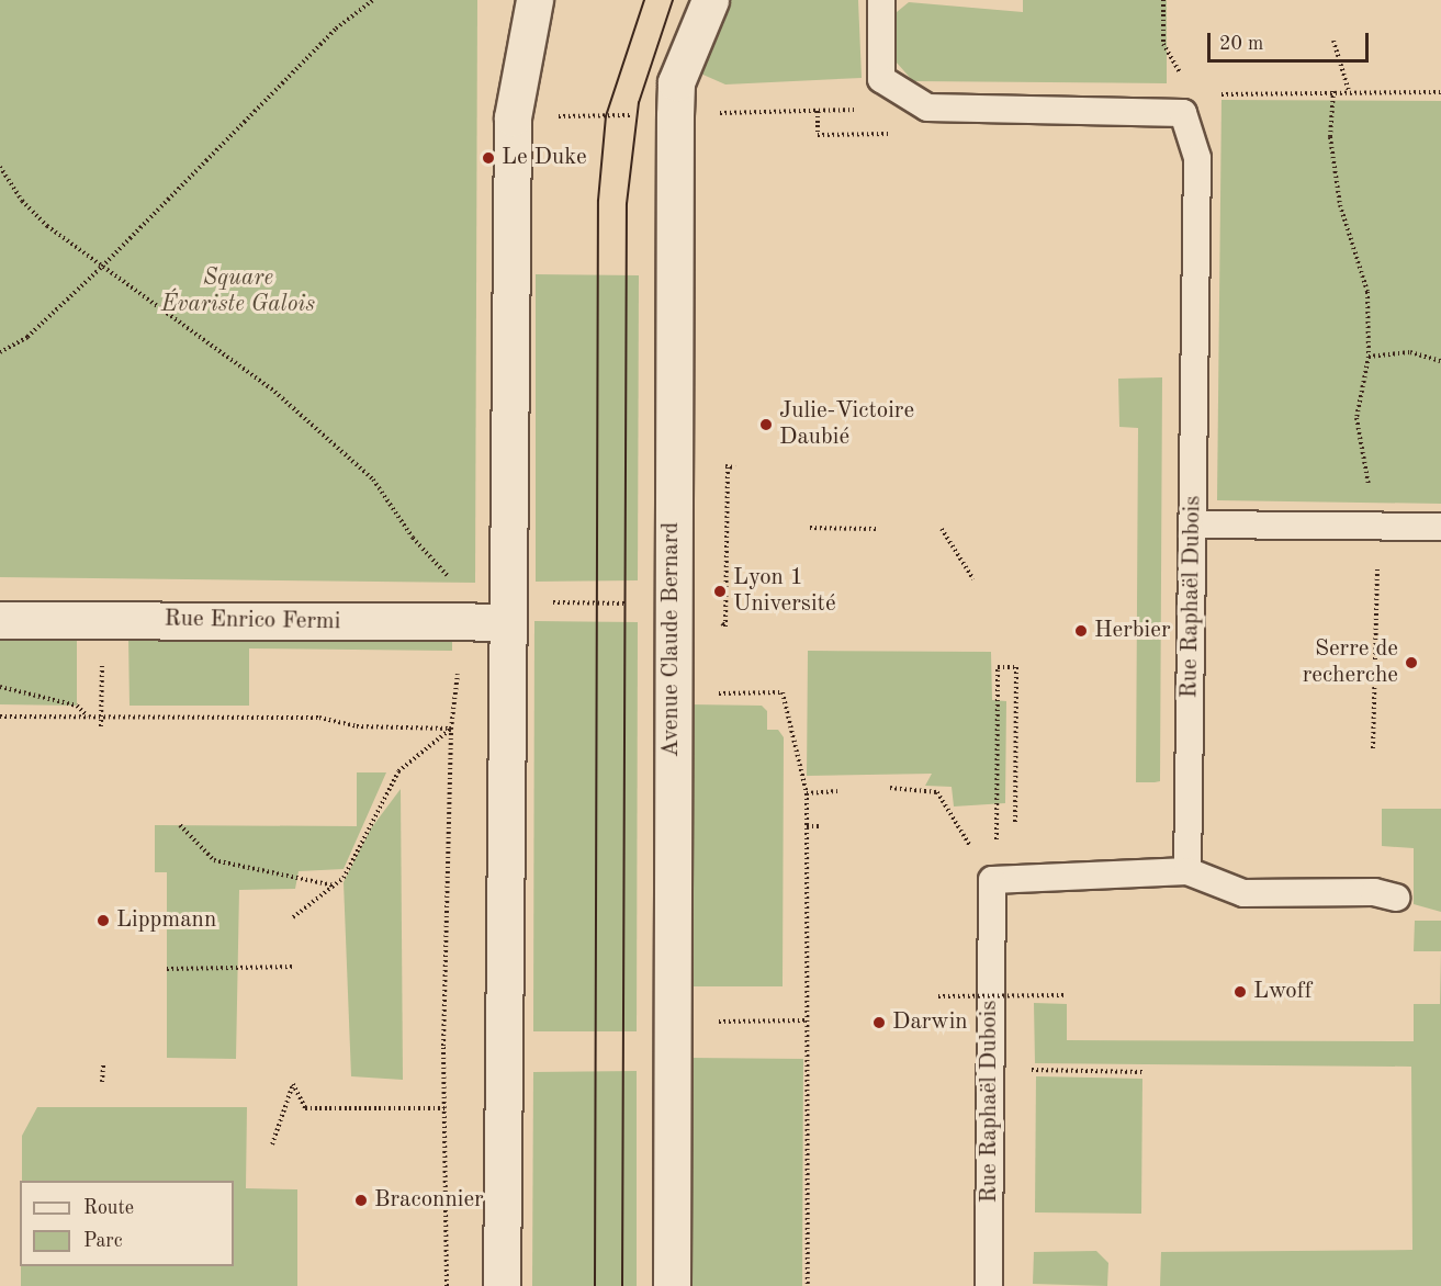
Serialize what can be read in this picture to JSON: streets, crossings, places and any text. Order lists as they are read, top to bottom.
{
  "streets": {
    "street": ["Rue Enrico Fermi", "Avenue Claude Bernard"],
    "lane": ["Rue Raphaël Dubois"]
  },
  "parks": ["Square Évariste Galois"],
  "places": [
    "Le Duke",
    "Julie-Victoire Daubié",
    "Lyon 1 Université",
    "Herbier",
    "Serre de recherche",
    "Lippmann",
    "Lwoff",
    "Darwin",
    "Braconnier"
  ],
  "legend": ["Route", "Parc"],
  "scale_bar": "20 m"
}
